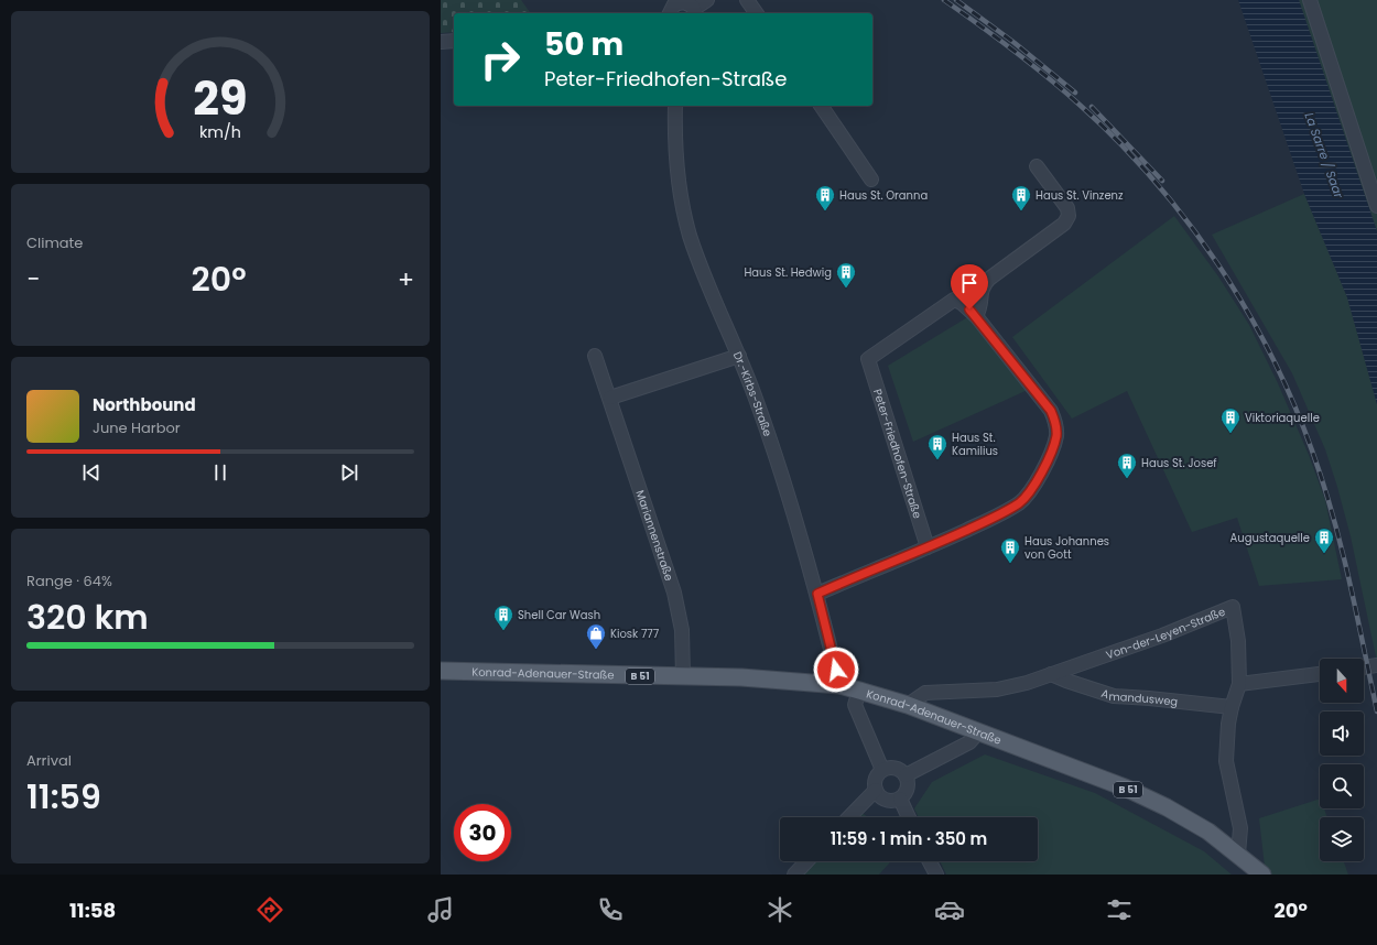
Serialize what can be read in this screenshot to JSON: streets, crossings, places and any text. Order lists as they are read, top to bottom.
{
  "streets": {
    "main road": ["Konrad-Adenauer-Straße", "B 51"],
    "street": [
      "Dr.-Kirbs-Straße",
      "Peter-Friedhofen-Straße",
      "Mariannenstraße",
      "Von-der-Leyen-Straße",
      "Amandusweg"
    ]
  },
  "crossings": [
    ["Dr.-Kirbs-Straße", "Konrad-Adenauer-Straße"],
    ["Mariannenstraße", "Konrad-Adenauer-Straße"],
    ["Von-der-Leyen-Straße", "Konrad-Adenauer-Straße"],
    ["Von-der-Leyen-Straße", "Amandusweg"]
  ],
  "water": ["La Sarre / Saar"],
  "places": {
    "building": [
      "Haus St. Oranna",
      "Haus St. Vinzenz",
      "Haus St. Hedwig",
      "Viktoriaquelle",
      "Haus St. Kamilius",
      "Haus St. Josef",
      "Augustaquelle",
      "Haus Johannes von Gott",
      "Shell Car Wash"
    ],
    "shop": ["Kiosk 777"]
  },
  "north": "bottom",
  "page": {
    "turn": ["50 m", "Peter-Friedhofen-Straße"],
    "tile": [
      "Climate",
      ["Range · 64%", "320 km"],
      ["Arrival", "11:59"]
    ],
    "heat": ["−", "20°", "+"],
    "song": ["Northbound", "June Harbor"],
    "limit": "30",
    "trip": "11:59 · 1 min · 350 m",
    "tabs": ["11:58", "20°"],
    "gauge": ["29", "km/h"]
  }
}
